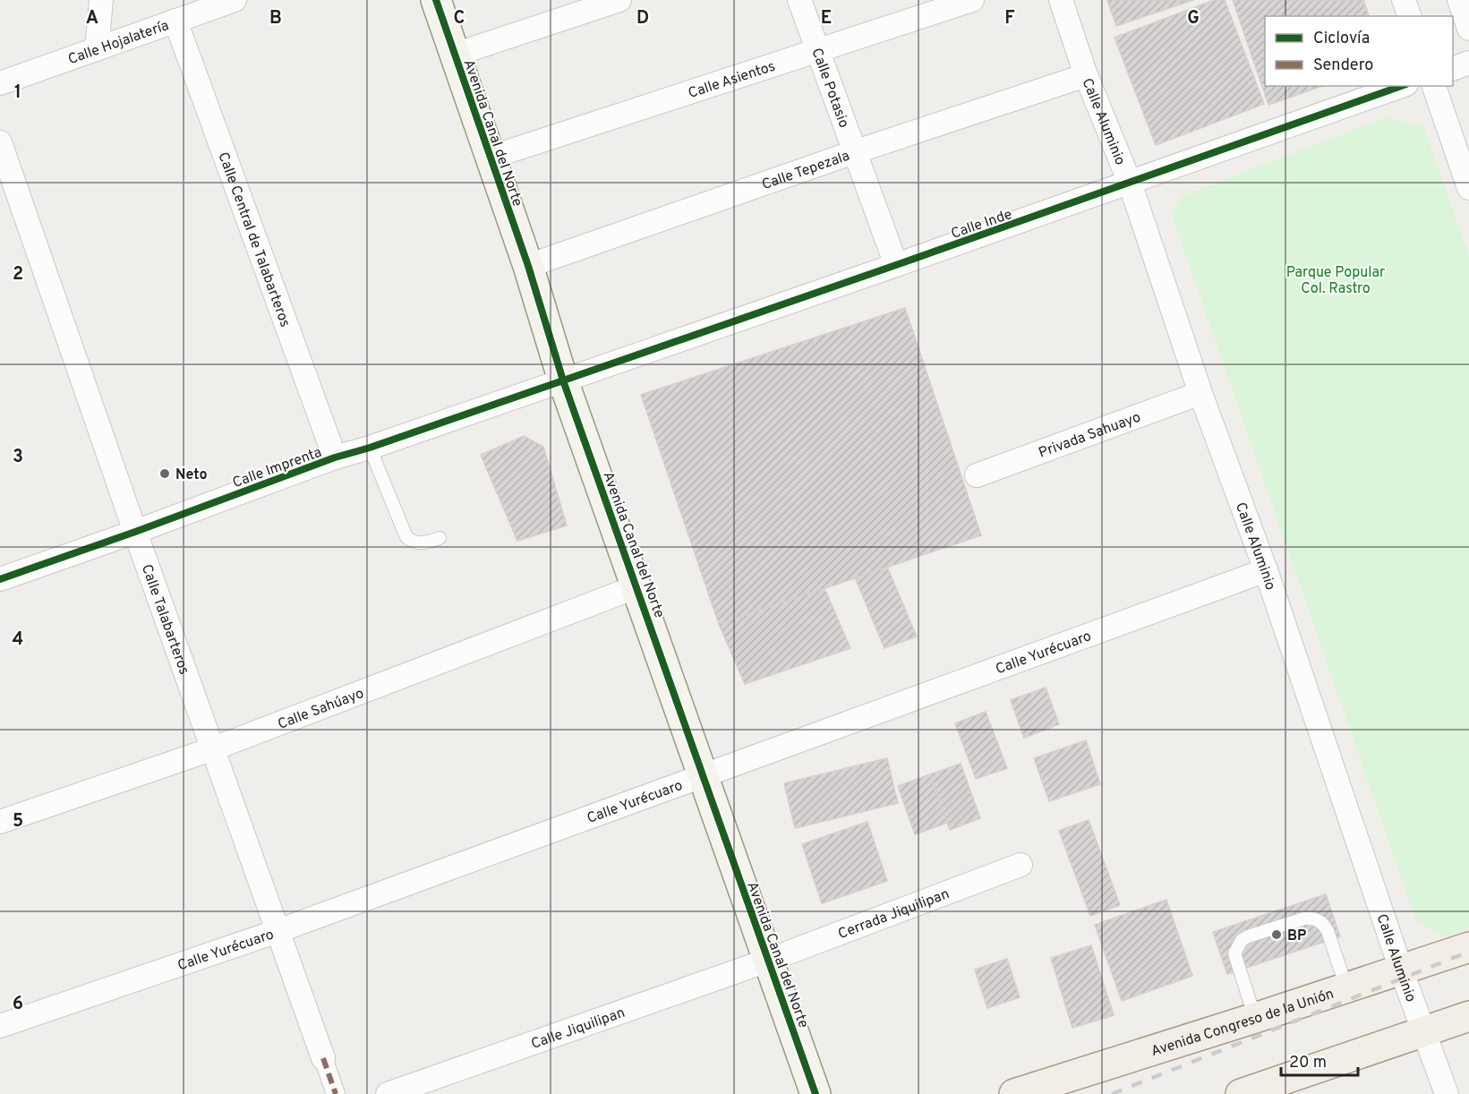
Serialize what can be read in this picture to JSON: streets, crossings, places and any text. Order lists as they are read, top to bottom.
{
  "streets": {
    "main road": ["Avenida Canal del Norte", "Avenida Congreso de la Unión"],
    "street": [
      "Calle Hojalatería",
      "Calle Asientos",
      "Calle Potasio",
      "Calle Aluminio",
      "Calle Tepezala",
      "Calle Inde",
      "Calle Central de Talabarteros",
      "Privada Sahuayo",
      "Calle Imprenta",
      "Calle Talabarteros",
      "Calle Yurécuaro",
      "Calle Sahúayo",
      "Cerrada Jiquilipan",
      "Calle Jiquilipan"
    ]
  },
  "crossings": [
    ["Calle Hojalatería", "Calle Central de Talabarteros"],
    ["Calle Asientos", "Calle Potasio"],
    ["Calle Asientos", "Avenida Canal del Norte"],
    ["Calle Potasio", "Calle Tepezala"],
    ["Calle Potasio", "Calle Inde"],
    ["Calle Aluminio", "Calle Tepezala"],
    ["Calle Aluminio", "Calle Inde"],
    ["Calle Aluminio", "Privada Sahuayo"],
    ["Calle Aluminio", "Calle Yurécuaro"],
    ["Calle Aluminio", "Avenida Congreso de la Unión"],
    ["Avenida Canal del Norte", "Calle Tepezala"],
    ["Avenida Canal del Norte", "Calle Inde"],
    ["Avenida Canal del Norte", "Calle Imprenta"],
    ["Avenida Canal del Norte", "Calle Yurécuaro"],
    ["Avenida Canal del Norte", "Calle Sahúayo"],
    ["Avenida Canal del Norte", "Cerrada Jiquilipan"],
    ["Avenida Canal del Norte", "Calle Jiquilipan"],
    ["Calle Inde", "Calle Imprenta"],
    ["Calle Central de Talabarteros", "Calle Imprenta"],
    ["Calle Imprenta", "Calle Talabarteros"],
    ["Calle Talabarteros", "Calle Yurécuaro"],
    ["Calle Talabarteros", "Calle Sahúayo"],
    ["Cerrada Jiquilipan", "Calle Jiquilipan"]
  ],
  "parks": ["Parque Popular Col. Rastro"],
  "places": ["Neto", "BP"],
  "legend": ["Ciclovía", "Sendero"],
  "scale_bar": "20 m",
  "grid": {
    "columns": [
      "A",
      "B",
      "C",
      "D",
      "E",
      "F",
      "G"
    ],
    "rows": [
      "1",
      "2",
      "3",
      "4",
      "5",
      "6"
    ]
  }
}
